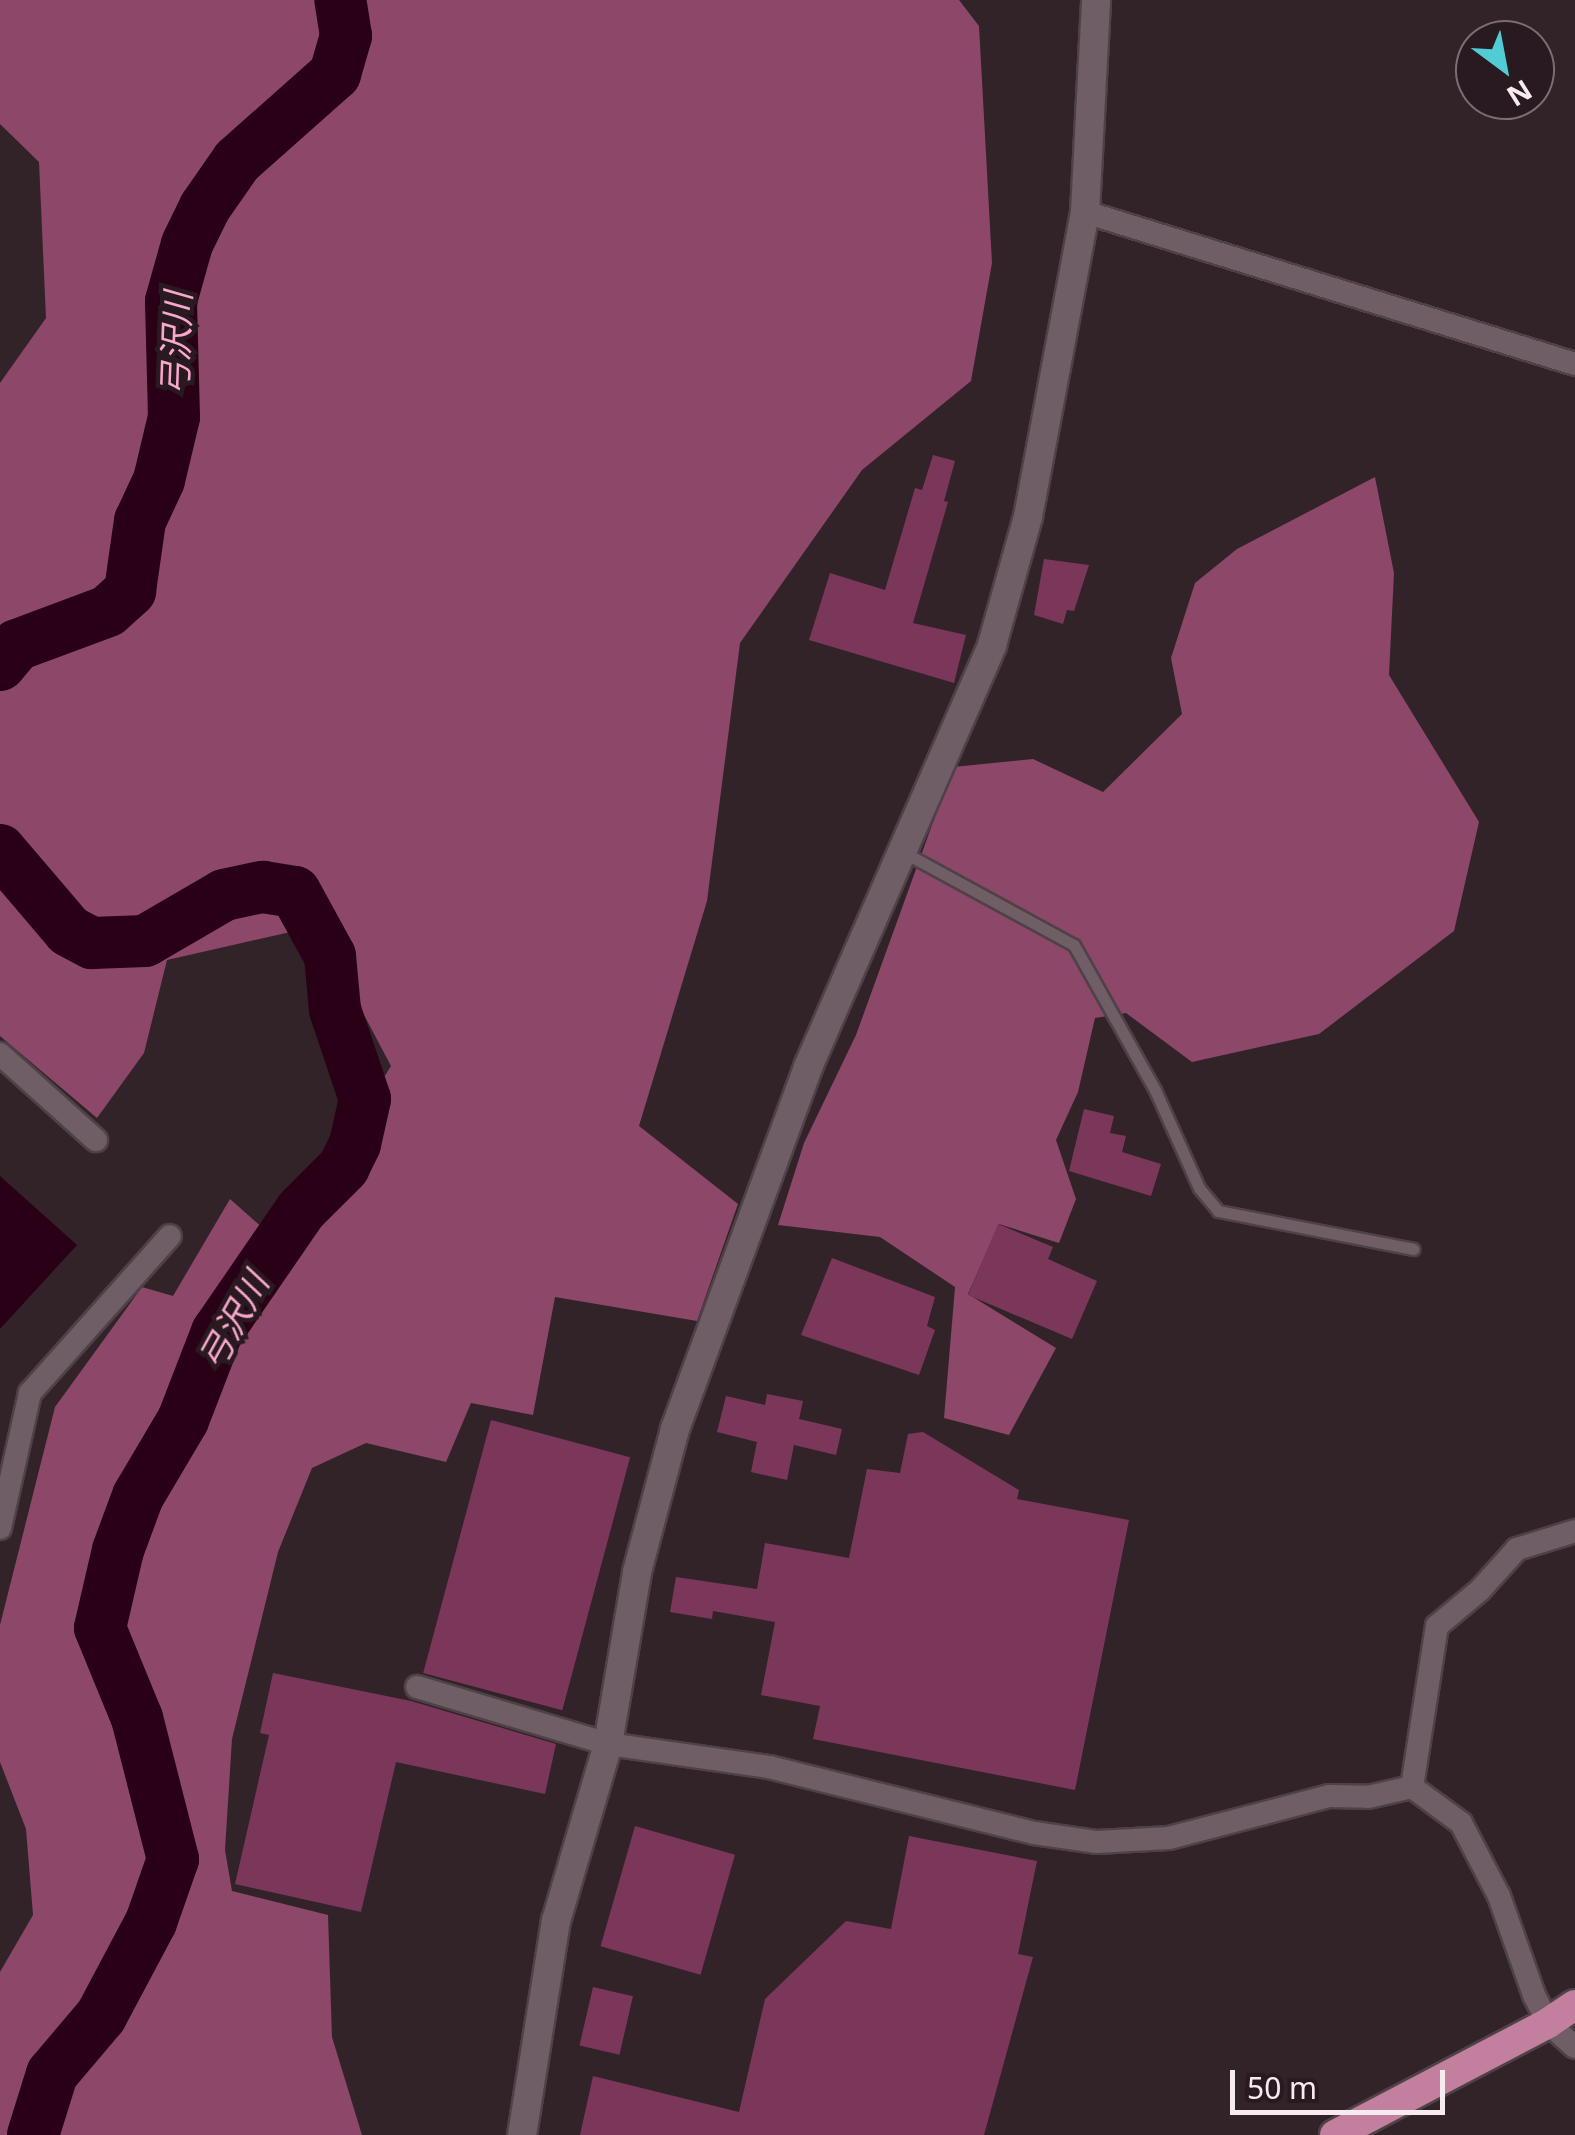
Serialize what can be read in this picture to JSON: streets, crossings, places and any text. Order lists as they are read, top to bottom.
{
  "water": ["弓沢川"],
  "scale_bar": "50 m",
  "north": "bottom right"
}
